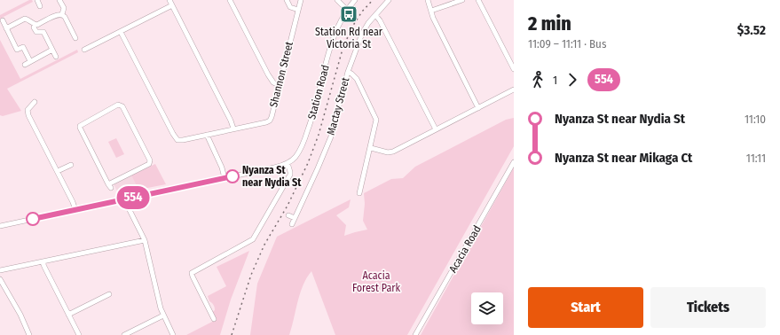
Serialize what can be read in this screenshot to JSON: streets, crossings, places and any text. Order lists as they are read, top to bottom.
{
  "streets": {
    "street": [
      "Shannon Street",
      "Station Road",
      "Mactay Street",
      "Acacia Road"
    ]
  },
  "parks": ["Acacia Forest Park"],
  "places": {
    "bus stop": ["Station Rd near Victoria St"],
    "other": ["Nyanza St near Nydia St"]
  },
  "lines": ["bus line 554"],
  "page": {
    "on_map": "554",
    "heading": ["2 min", "11:09 – 11:11 · Bus", "$3.52"],
    "legs": ["1", "554"],
    "list": [
      {
        "name": "Nyanza St near Nydia St",
        "value": "11:10"
      },
      {
        "name": "Nyanza St near Mikaga Ct",
        "value": "11:11"
      }
    ],
    "buttons": ["Start", "Tickets"]
  }
}
